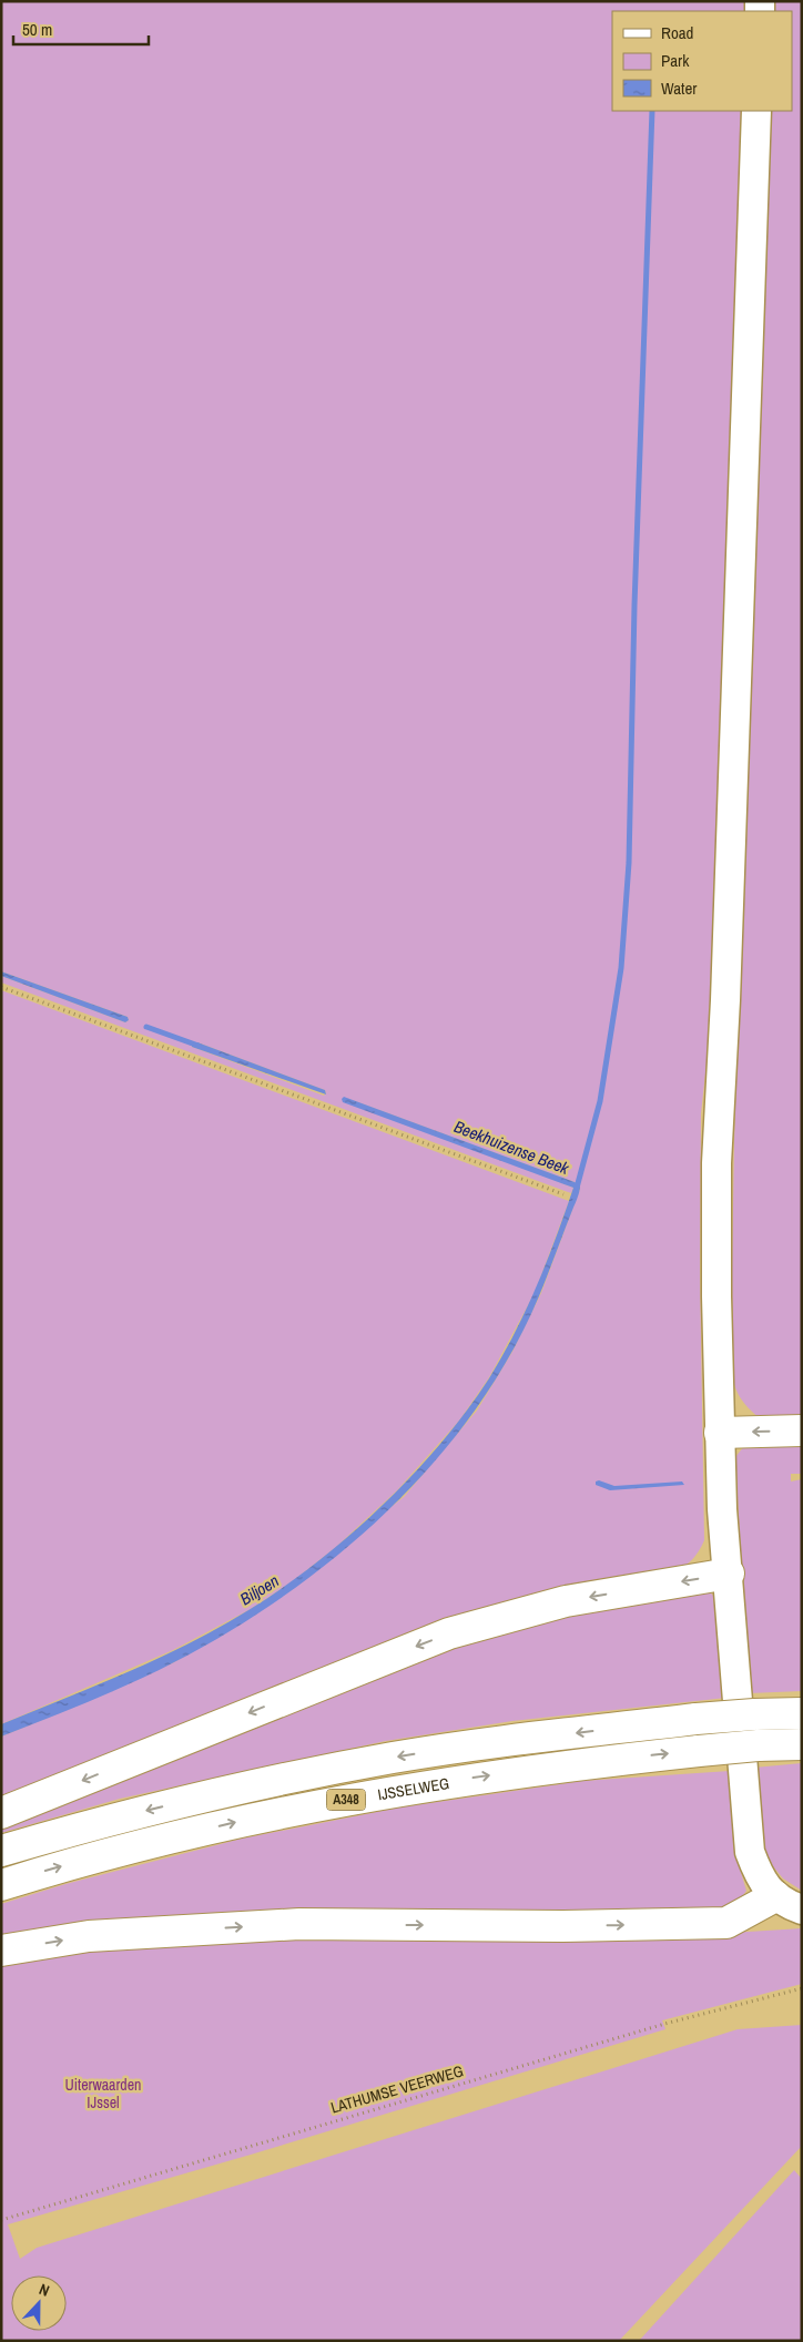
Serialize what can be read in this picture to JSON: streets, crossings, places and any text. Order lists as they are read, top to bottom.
{
  "streets": {
    "highway": ["IJSSELWEG", "A348"],
    "path": ["LATHUMSE VEERWEG"]
  },
  "water": ["Beekhuizense Beek", "Biljoen"],
  "parks": ["Uiterwaarden IJssel"],
  "legend": ["Road", "Park", "Water"],
  "scale_bar": "50 m",
  "north": "top"
}
